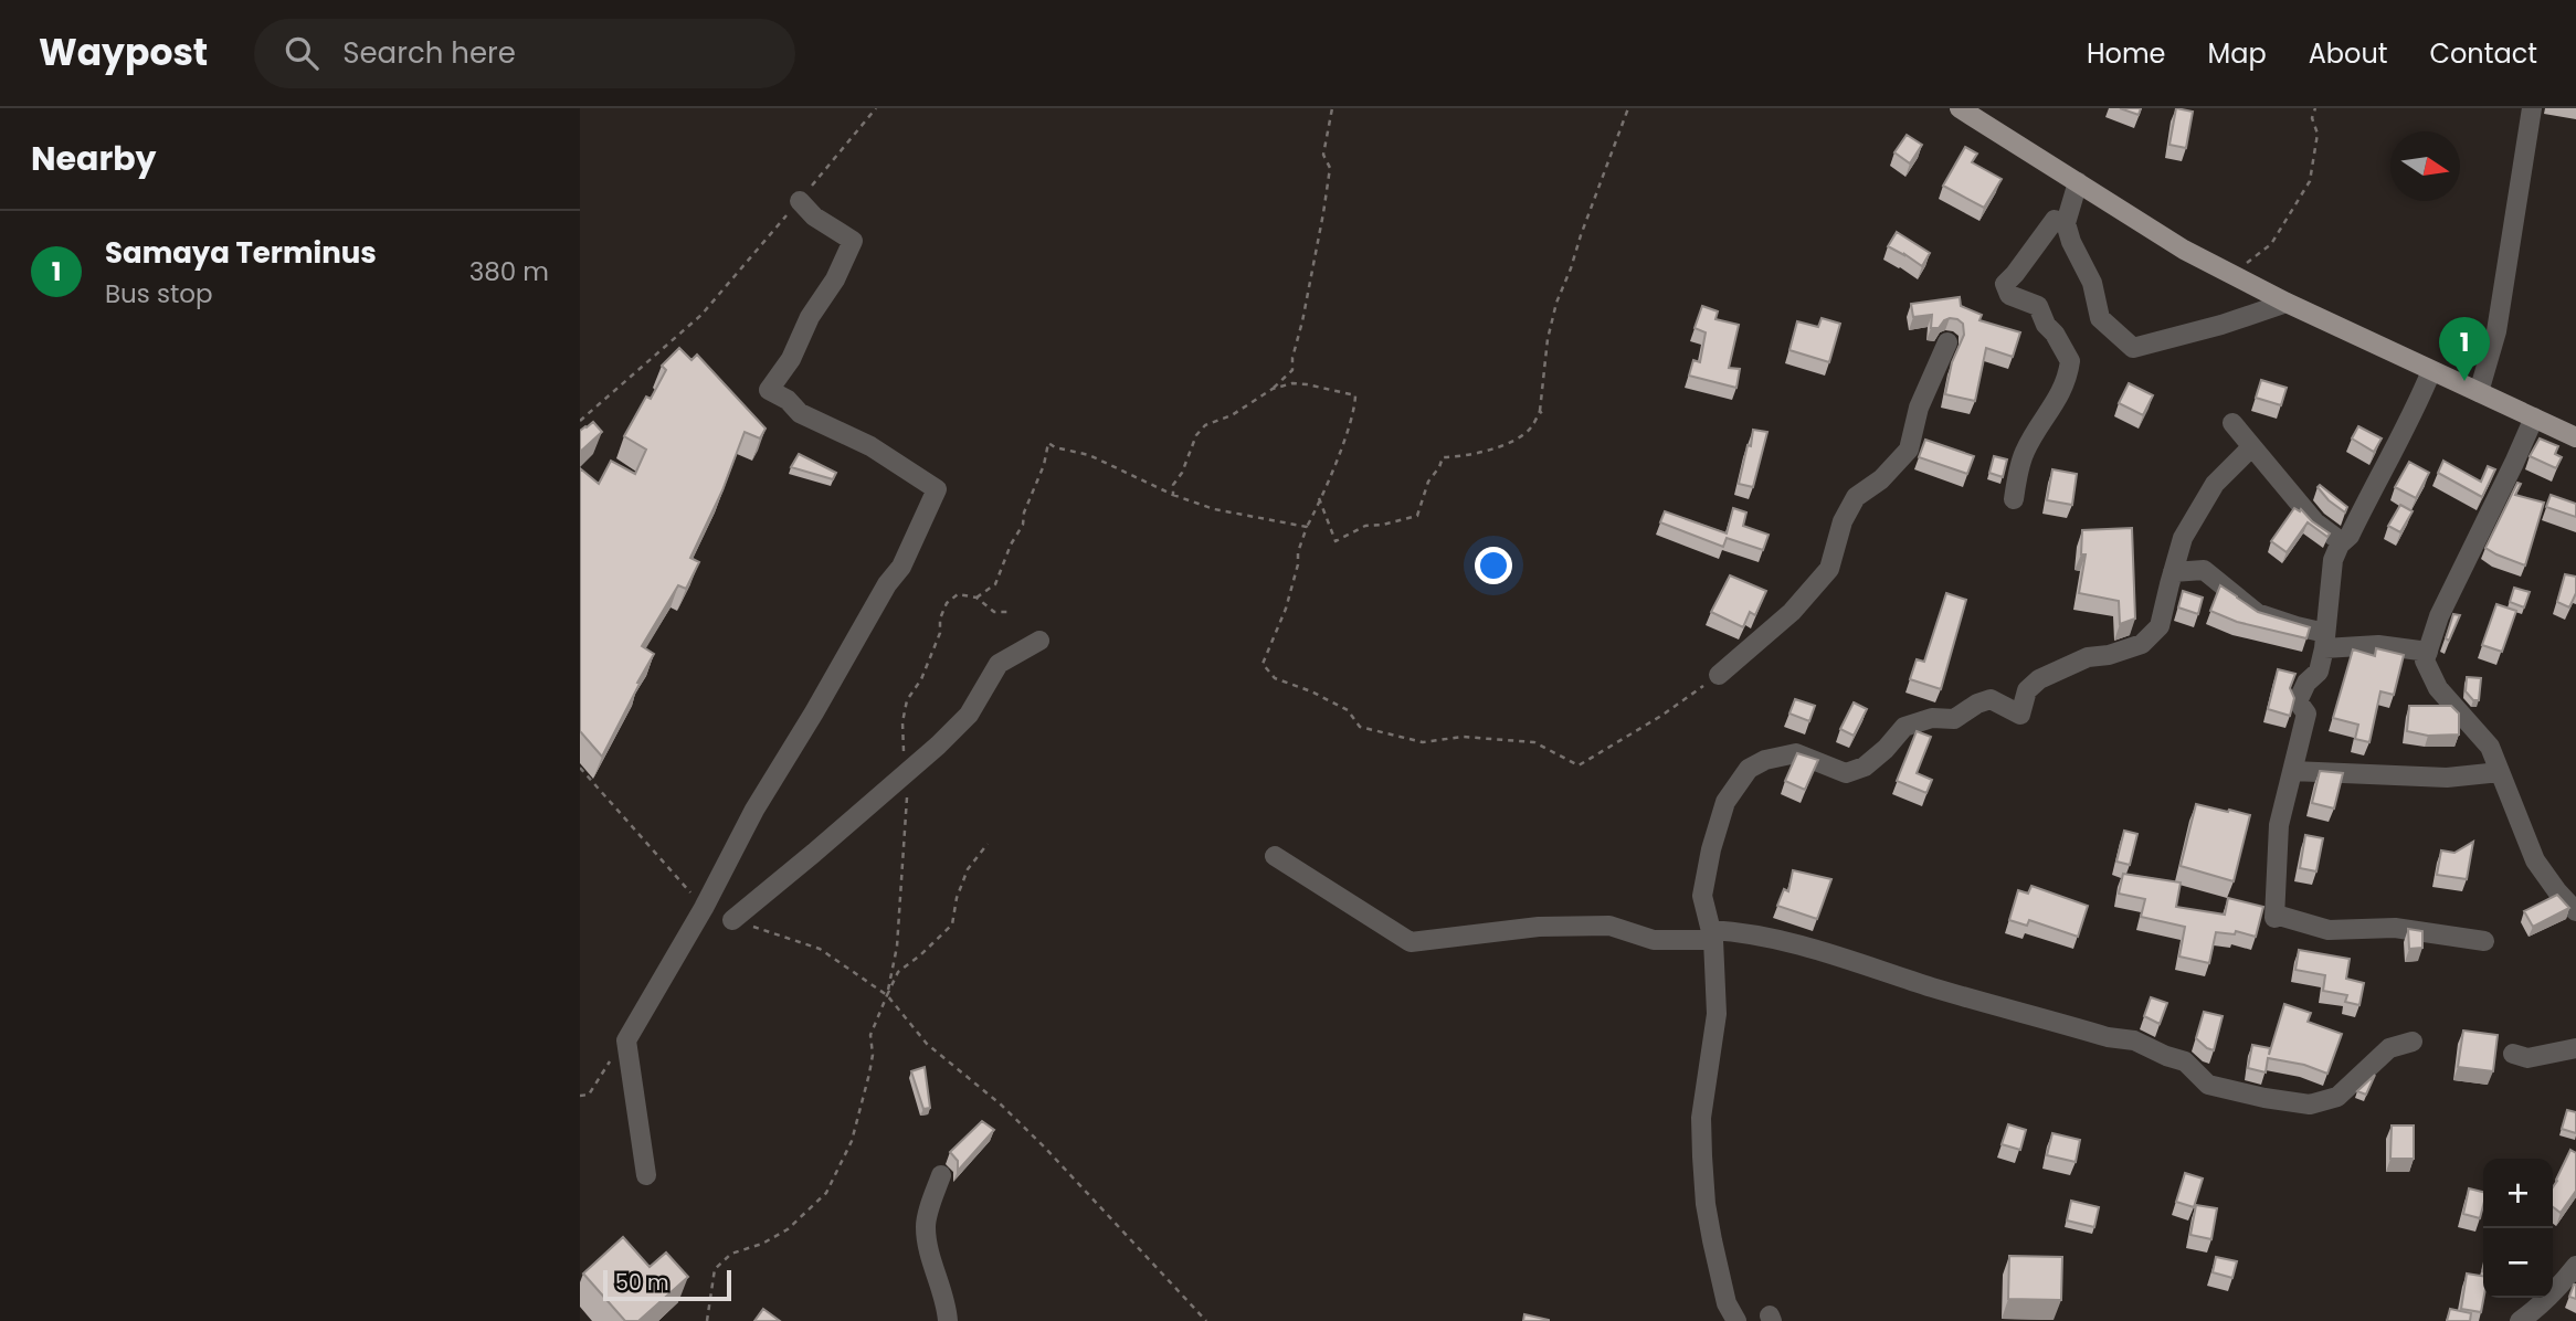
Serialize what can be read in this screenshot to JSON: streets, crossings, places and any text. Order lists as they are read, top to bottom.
{
  "scale_bar": "50 m",
  "north": "right",
  "page": {
    "header": "Waypost",
    "search": "Search here",
    "nav": [
      "Home",
      "Map",
      "About",
      "Contact"
    ],
    "heading": "Nearby",
    "list": [
      {
        "mark": "1",
        "name": "Samaya Terminus",
        "note": "Bus stop",
        "value": "380 m"
      }
    ],
    "pins": "1",
    "map_buttons": ["+", "−"],
    "scale": "50 m"
  }
}
